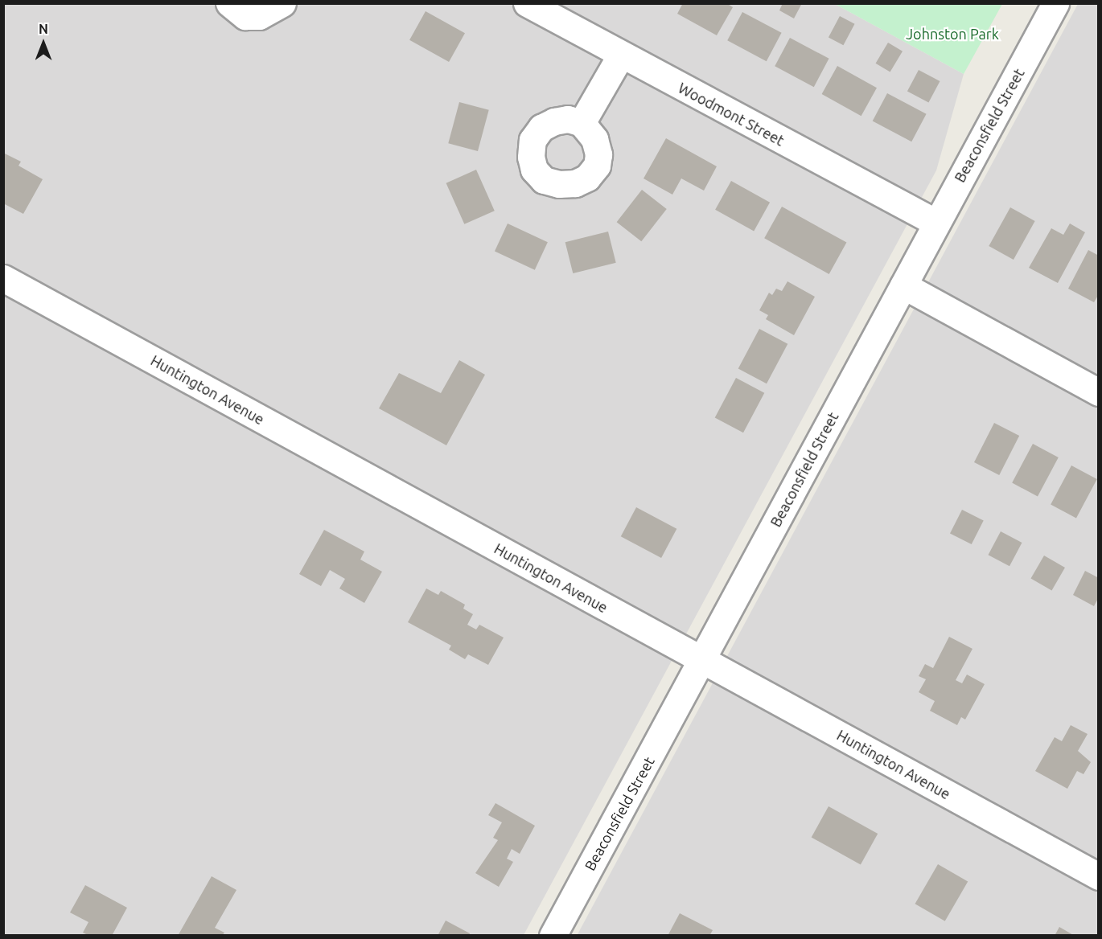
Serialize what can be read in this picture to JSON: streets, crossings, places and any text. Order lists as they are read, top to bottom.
{
  "streets": {
    "street": ["Woodmont Street", "Beaconsfield Street", "Huntington Avenue"]
  },
  "crossings": [
    ["Woodmont Street", "Beaconsfield Street"],
    ["Beaconsfield Street", "Huntington Avenue"]
  ],
  "parks": ["Johnston Park"],
  "north": "top"
}
